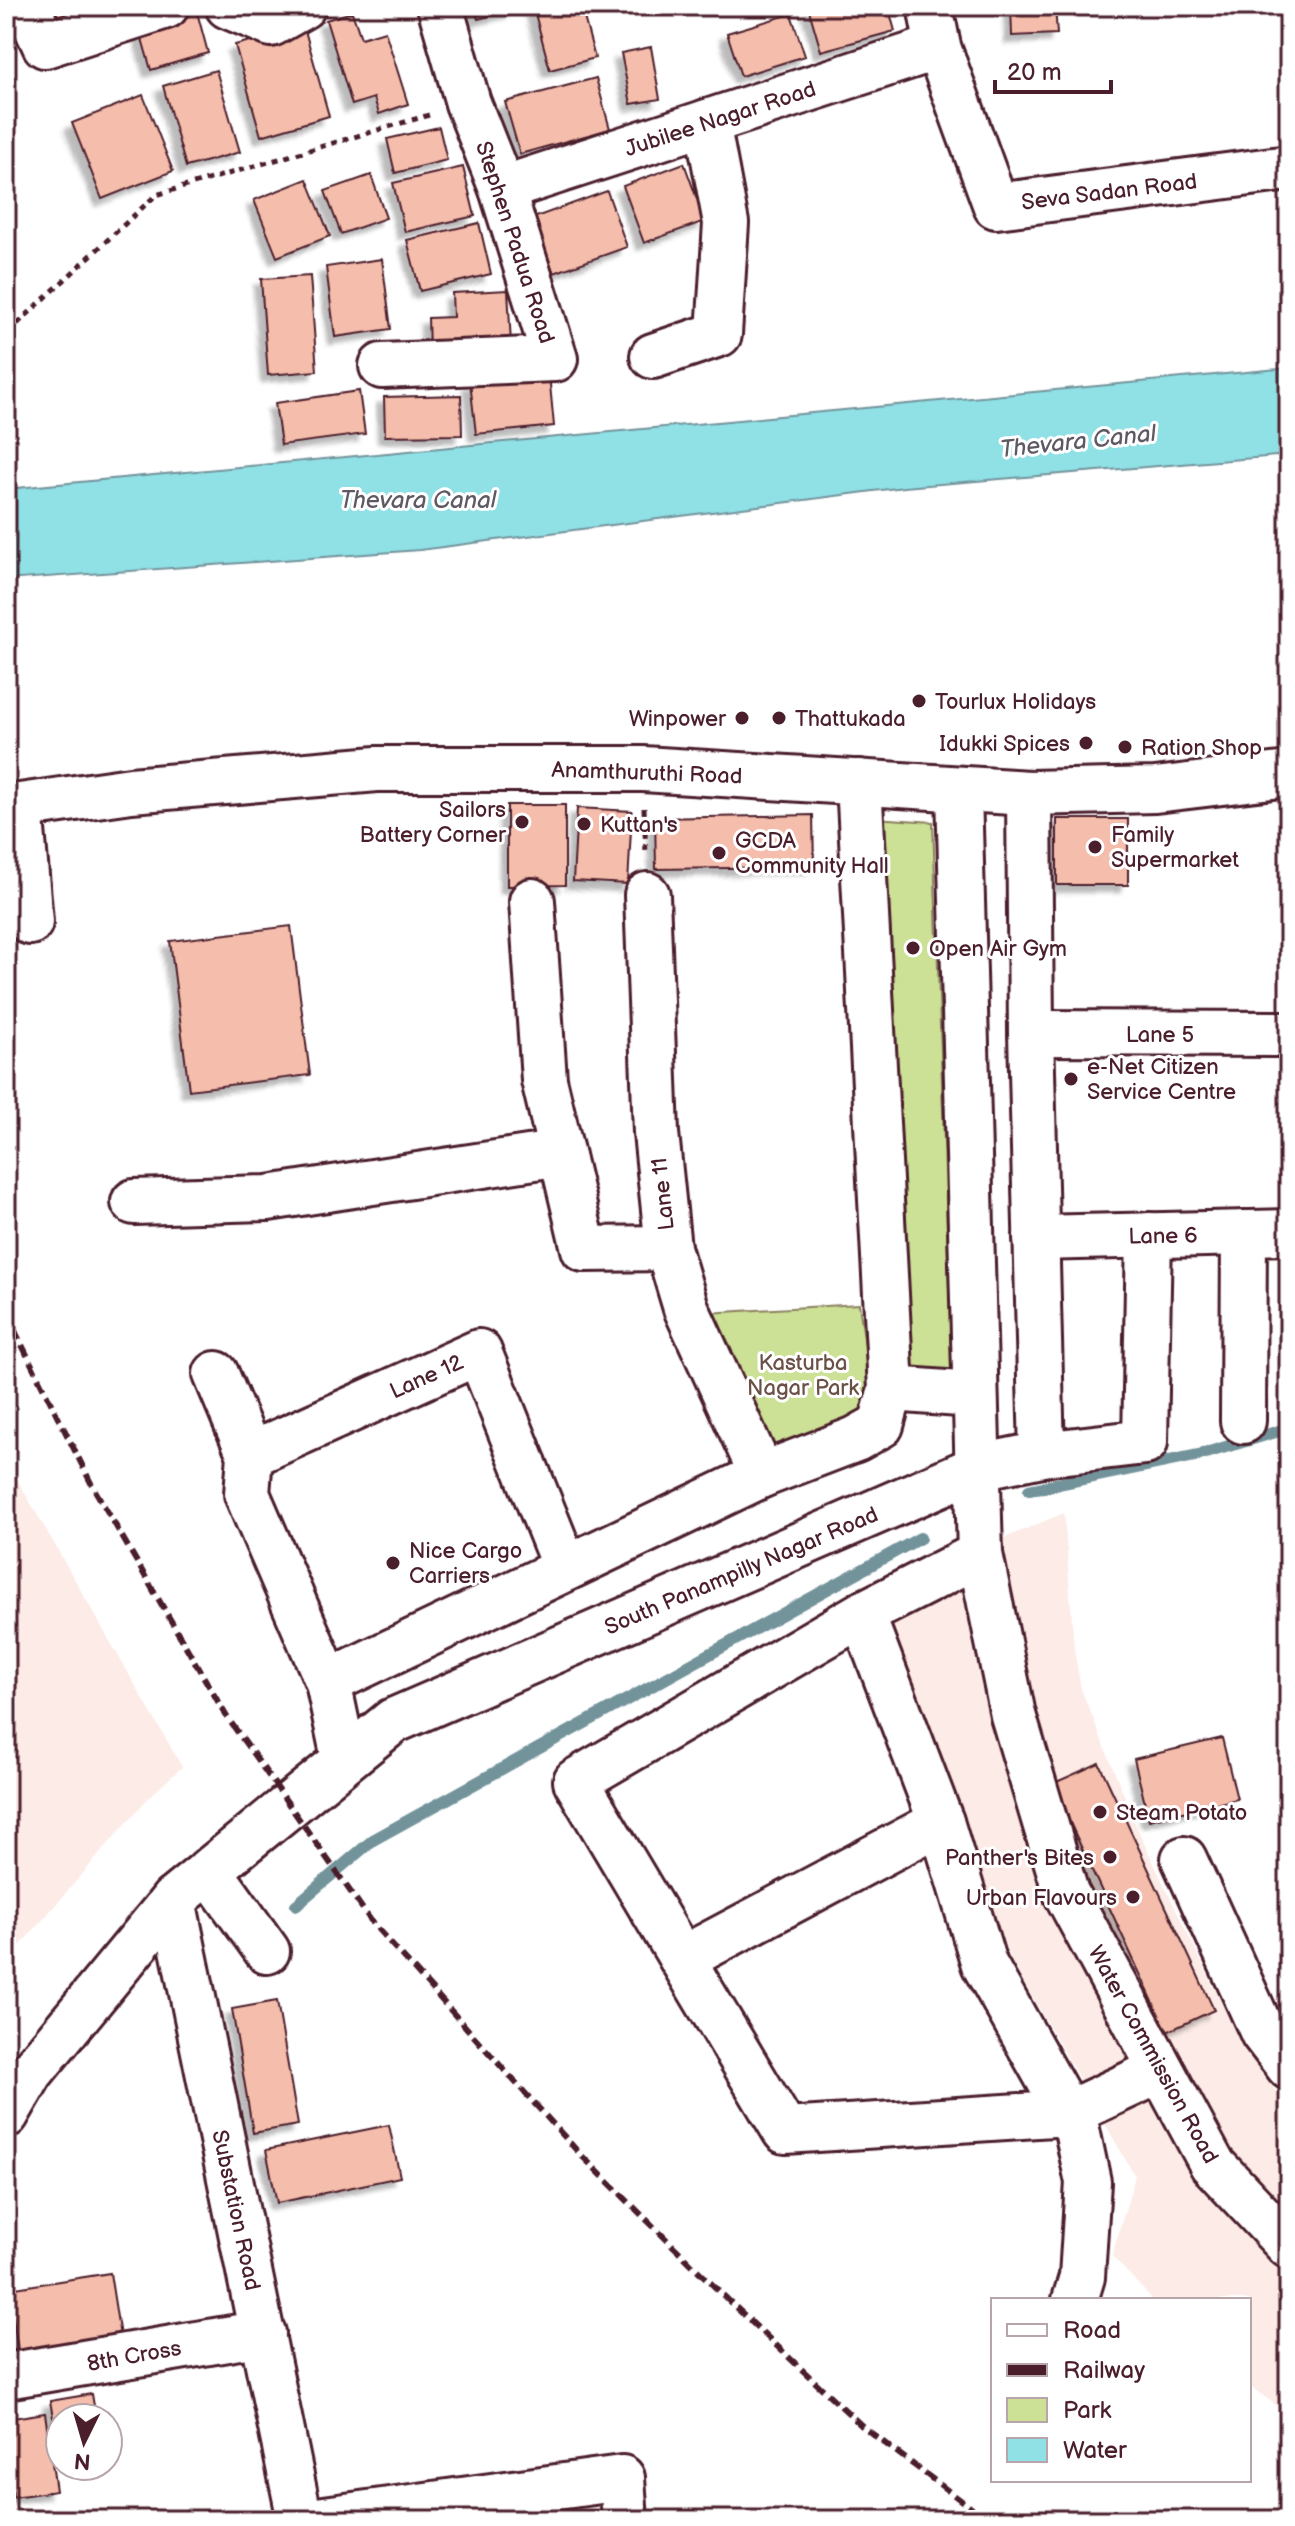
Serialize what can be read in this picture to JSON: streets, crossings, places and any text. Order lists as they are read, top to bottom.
{
  "streets": {
    "street": [
      "Jubilee Nagar Road",
      "Seva Sadan Road",
      "Stephen Padua Road",
      "Anamthuruthi Road",
      "Lane 5",
      "Lane 11",
      "Lane 6",
      "Lane 12",
      "South Panampilly Nagar Road",
      "Water Commission Road",
      "Substation Road",
      "8th Cross"
    ]
  },
  "crossings": [
    ["Jubilee Nagar Road", "Seva Sadan Road"],
    ["Jubilee Nagar Road", "Stephen Padua Road"],
    ["Lane 6", "South Panampilly Nagar Road"],
    ["South Panampilly Nagar Road", "Water Commission Road"],
    ["South Panampilly Nagar Road", "Substation Road"],
    ["Substation Road", "8th Cross"]
  ],
  "water": ["Thevara Canal"],
  "parks": ["Kasturba Nagar Park"],
  "places": [
    "Tourlux Holidays",
    "Winpower",
    "Thattukada",
    "Idukki Spices",
    "Ration Shop",
    "Sailors Battery Corner",
    "Kuttan's",
    "Family Supermarket",
    "GCDA Community Hall",
    "Open Air Gym",
    "e-Net Citizen Service Centre",
    "Nice Cargo Carriers",
    "Steam Potato",
    "Panther's Bites",
    "Urban Flavours"
  ],
  "legend": [
    "Road",
    "Railway",
    "Park",
    "Water"
  ],
  "scale_bar": "20 m",
  "north": "bottom"
}
